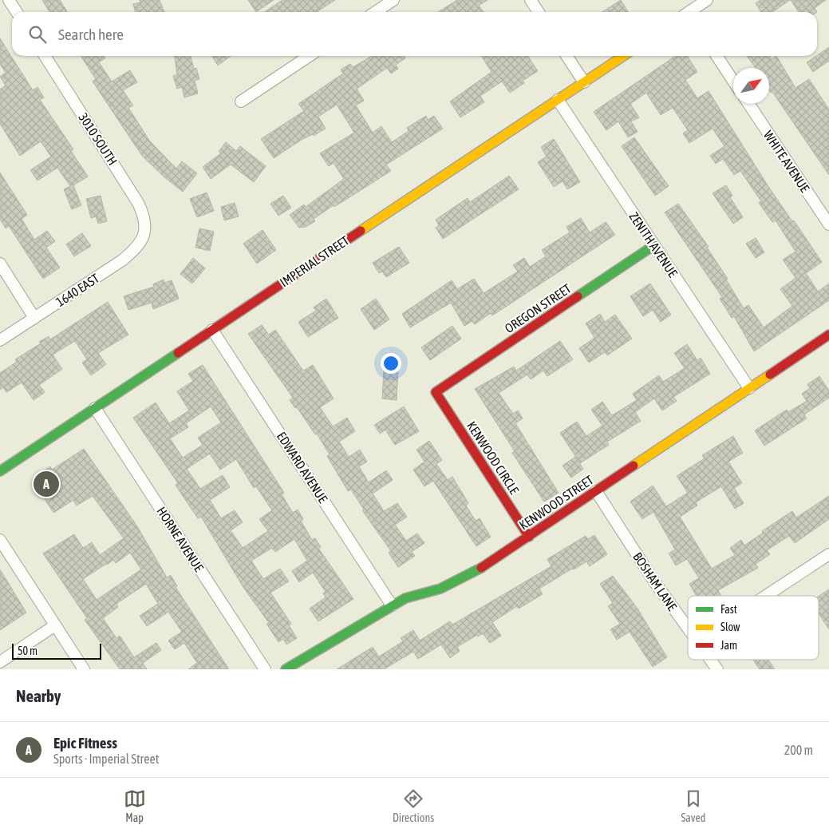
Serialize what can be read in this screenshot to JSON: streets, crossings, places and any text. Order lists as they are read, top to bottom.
{
  "streets": {
    "street": [
      "3010 SOUTH",
      "WHITE AVENUE",
      "ZENITH AVENUE",
      "IMPERIAL STREET",
      "1640 EAST",
      "OREGON STREET",
      "KENWOOD CIRCLE",
      "EDWARD AVENUE",
      "KENWOOD STREET",
      "HORNE AVENUE",
      "BOSHAM LANE"
    ]
  },
  "crossings": [
    ["3010 SOUTH", "1640 EAST"],
    ["ZENITH AVENUE", "IMPERIAL STREET"],
    ["ZENITH AVENUE", "OREGON STREET"],
    ["ZENITH AVENUE", "KENWOOD STREET"],
    ["IMPERIAL STREET", "EDWARD AVENUE"],
    ["IMPERIAL STREET", "HORNE AVENUE"],
    ["OREGON STREET", "KENWOOD CIRCLE"],
    ["KENWOOD CIRCLE", "KENWOOD STREET"],
    ["EDWARD AVENUE", "KENWOOD STREET"],
    ["KENWOOD STREET", "BOSHAM LANE"]
  ],
  "legend": ["Fast", "Slow", "Jam"],
  "scale_bar": "50 m",
  "north": "top right",
  "page": {
    "search": "Search here",
    "pins": "A",
    "scale": "50 m",
    "heading": "Nearby",
    "list": [
      {
        "mark": "A",
        "name": "Epic Fitness",
        "note": "Sports · Imperial Street",
        "value": "200 m"
      }
    ],
    "nav": ["Map", "Directions", "Saved"]
  }
}
